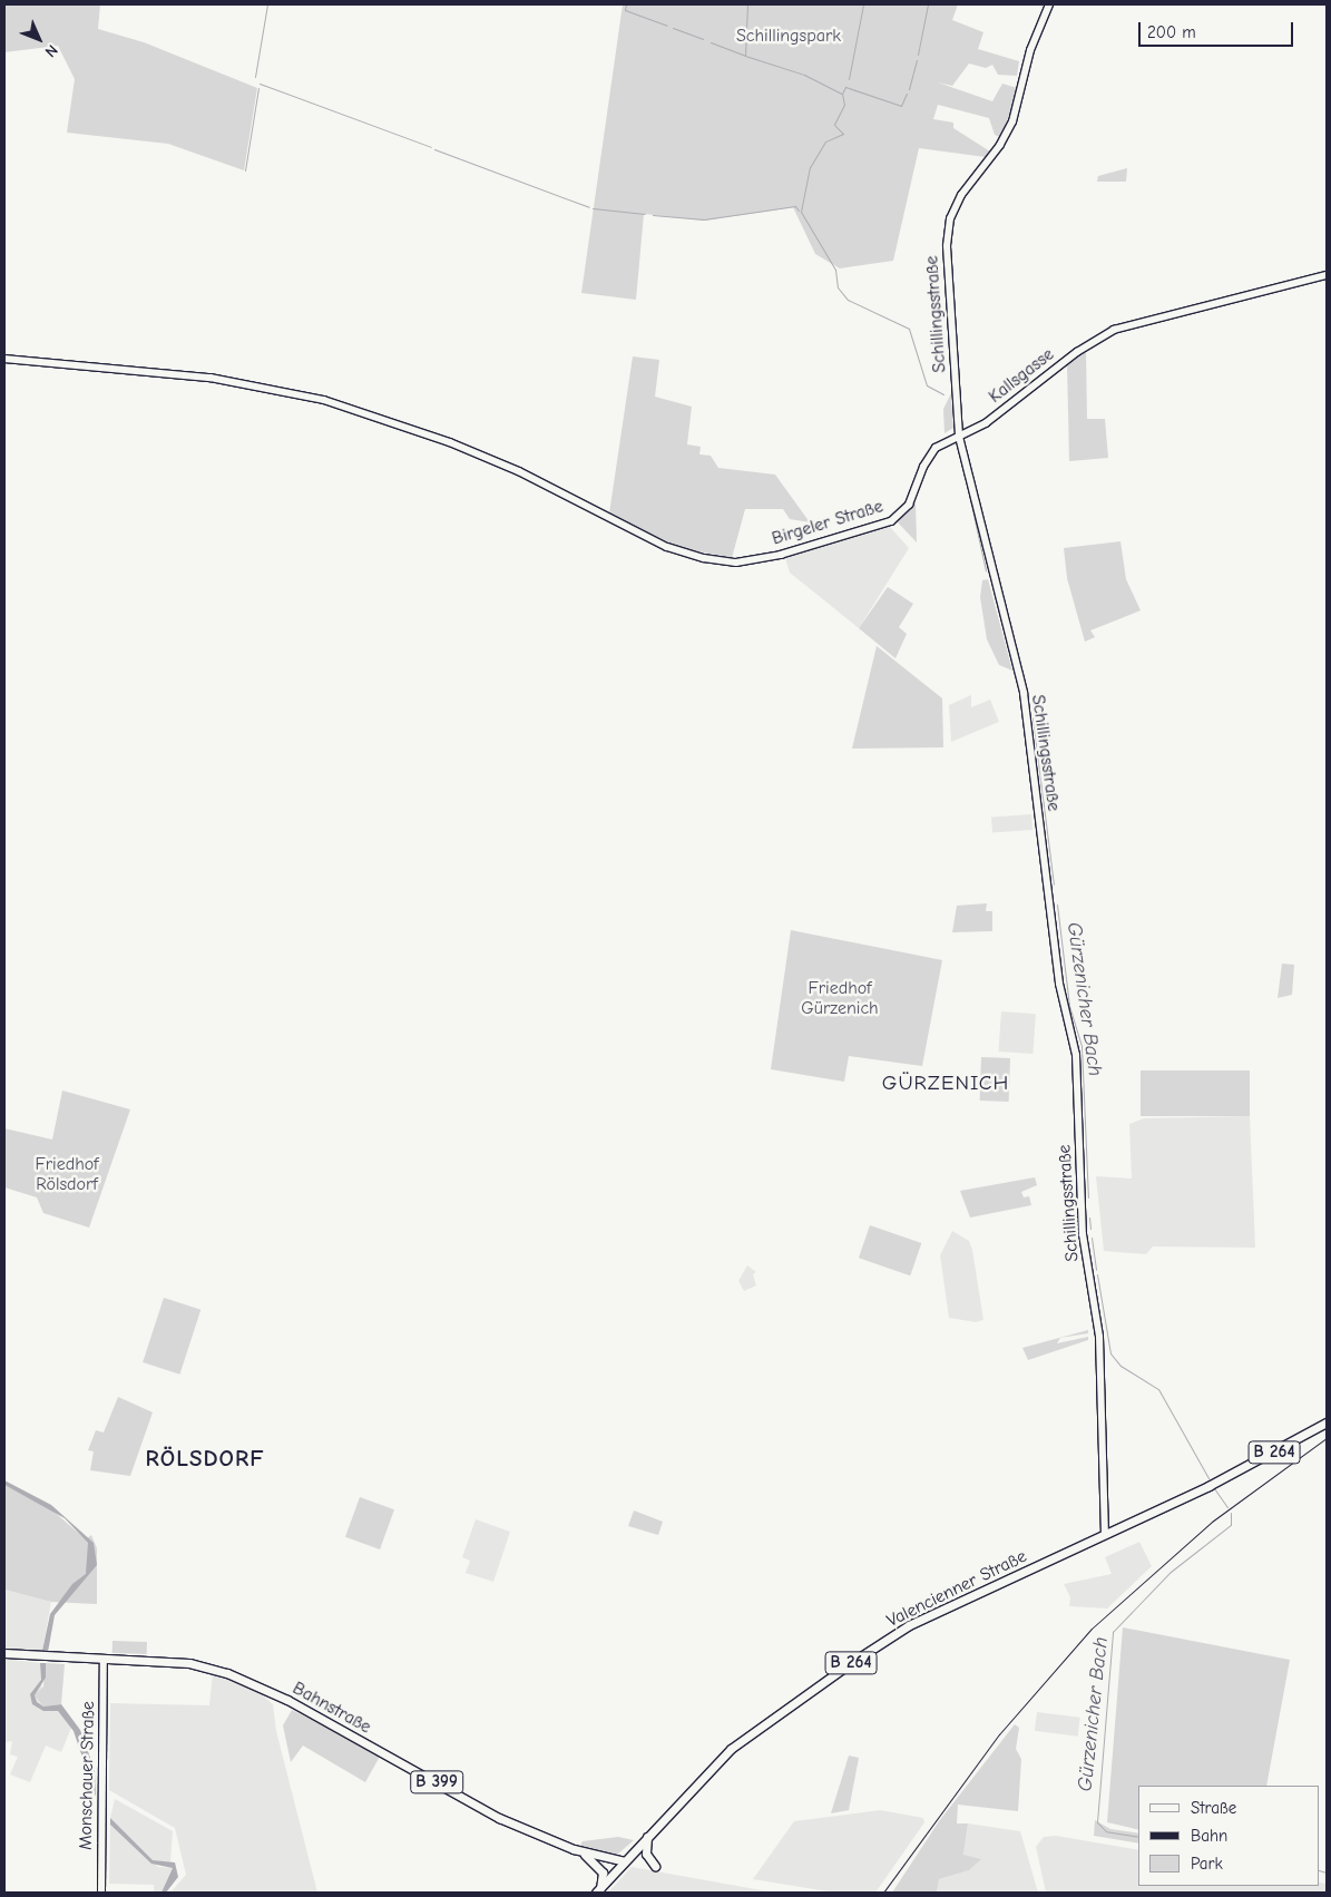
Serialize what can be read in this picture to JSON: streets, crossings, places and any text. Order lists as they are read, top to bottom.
{
  "streets": {
    "main road": [
      "Schillingsstraße",
      "B 264",
      "Valencienner Straße",
      "Bahnstraße",
      "B 399"
    ],
    "street": ["Kallsgasse", "Birgeler Straße", "Monschauer Straße"]
  },
  "crossings": [
    ["Schillingsstraße", "Kallsgasse"],
    ["Schillingsstraße", "Birgeler Straße"],
    ["Schillingsstraße", "Valencienner Straße"],
    ["Kallsgasse", "Birgeler Straße"],
    ["Valencienner Straße", "Bahnstraße"],
    ["Bahnstraße", "Monschauer Straße"]
  ],
  "districts": ["GÜRZENICH", "RÖLSDORF"],
  "water": ["Gürzenicher Bach"],
  "parks": ["Schillingspark", "Friedhof Gürzenich", "Friedhof Rölsdorf"],
  "legend": ["Straße", "Bahn", "Park"],
  "scale_bar": "200 m",
  "north": "bottom right"
}
